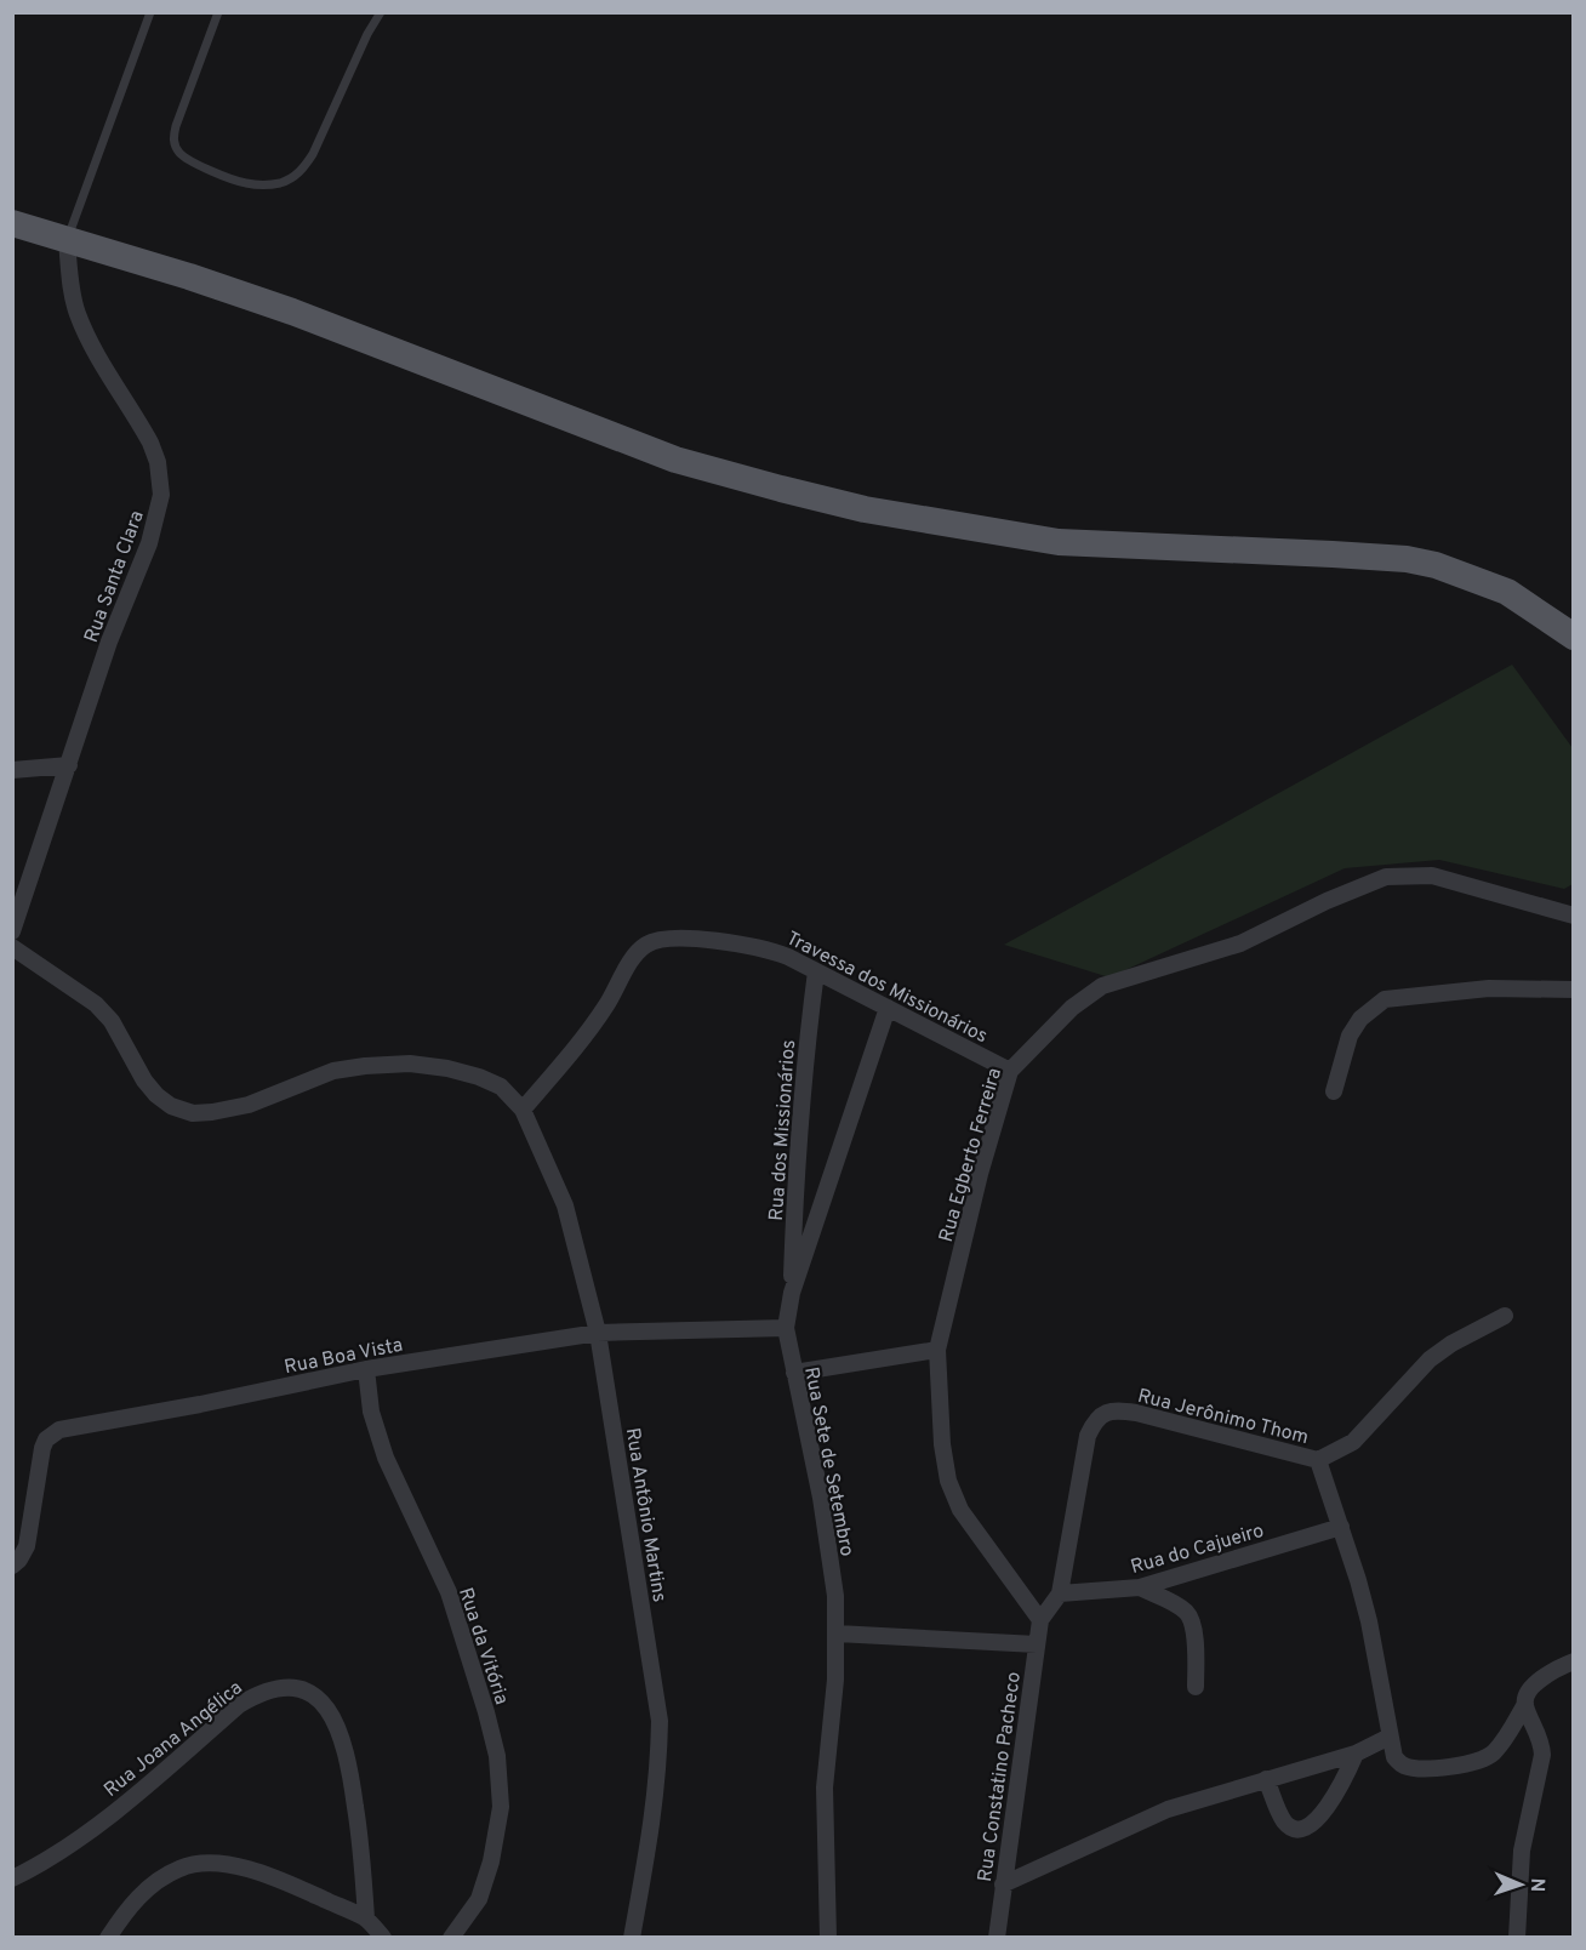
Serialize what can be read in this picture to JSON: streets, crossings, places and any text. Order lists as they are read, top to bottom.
{
  "streets": {
    "street": [
      "Rua Santa Clara",
      "Travessa dos Missionários",
      "Rua dos Missionários",
      "Rua Egberto Ferreira",
      "Rua Boa Vista",
      "Rua Jerônimo Thom",
      "Rua Sete de Setembro",
      "Rua Antônio Martins",
      "Rua do Cajueiro",
      "Rua da Vitória",
      "Rua Joana Angélica",
      "Rua Constatino Pacheco"
    ]
  },
  "crossings": [
    ["Travessa dos Missionários", "Rua dos Missionários"],
    ["Travessa dos Missionários", "Rua Egberto Ferreira"],
    ["Travessa dos Missionários", "Rua Sete de Setembro"],
    ["Travessa dos Missionários", "Rua Antônio Martins"],
    ["Rua dos Missionários", "Rua Sete de Setembro"],
    ["Rua Egberto Ferreira", "Rua Constatino Pacheco"],
    ["Rua Boa Vista", "Rua Sete de Setembro"],
    ["Rua Boa Vista", "Rua Antônio Martins"],
    ["Rua Boa Vista", "Rua da Vitória"],
    ["Rua Jerônimo Thom", "Rua do Cajueiro"]
  ],
  "north": "right"
}
